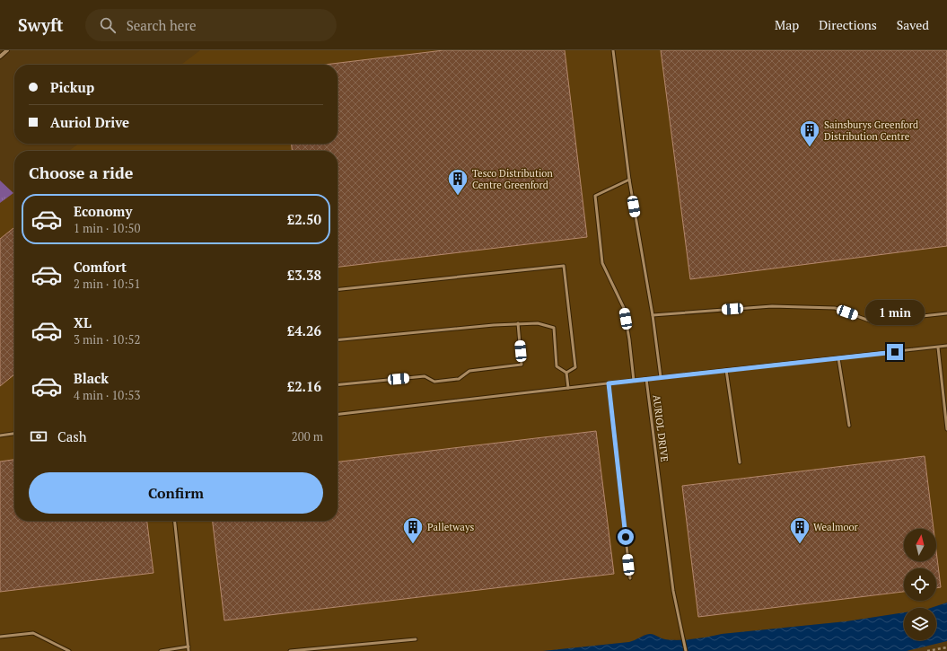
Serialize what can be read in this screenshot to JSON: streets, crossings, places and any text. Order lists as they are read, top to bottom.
{
  "streets": {
    "lane": ["AURIOL DRIVE"]
  },
  "places": {
    "building": [
      "Sainsburys Greenford Distribution Centre",
      "Tesco Distribution Centre Greenford",
      "Palletways",
      "Wealmoor"
    ]
  },
  "north": "top",
  "page": {
    "header": "Swyft",
    "search": "Search here",
    "nav": ["Map", "Directions", "Saved"],
    "banner": ["Pickup", "Auriol Drive"],
    "heading": "Choose a ride",
    "list": [
      {
        "name": "Economy",
        "note": "1 min · 10:50",
        "value": "£2.50"
      },
      {
        "name": "Comfort",
        "note": "2 min · 10:51",
        "value": "£3.38"
      },
      {
        "name": "XL",
        "note": "3 min · 10:52",
        "value": "£4.26"
      },
      {
        "name": "Black",
        "note": "4 min · 10:53",
        "value": "£2.16"
      }
    ],
    "bubble": "1 min",
    "pay": ["Cash", "200 m"],
    "buttons": "Confirm"
  }
}
